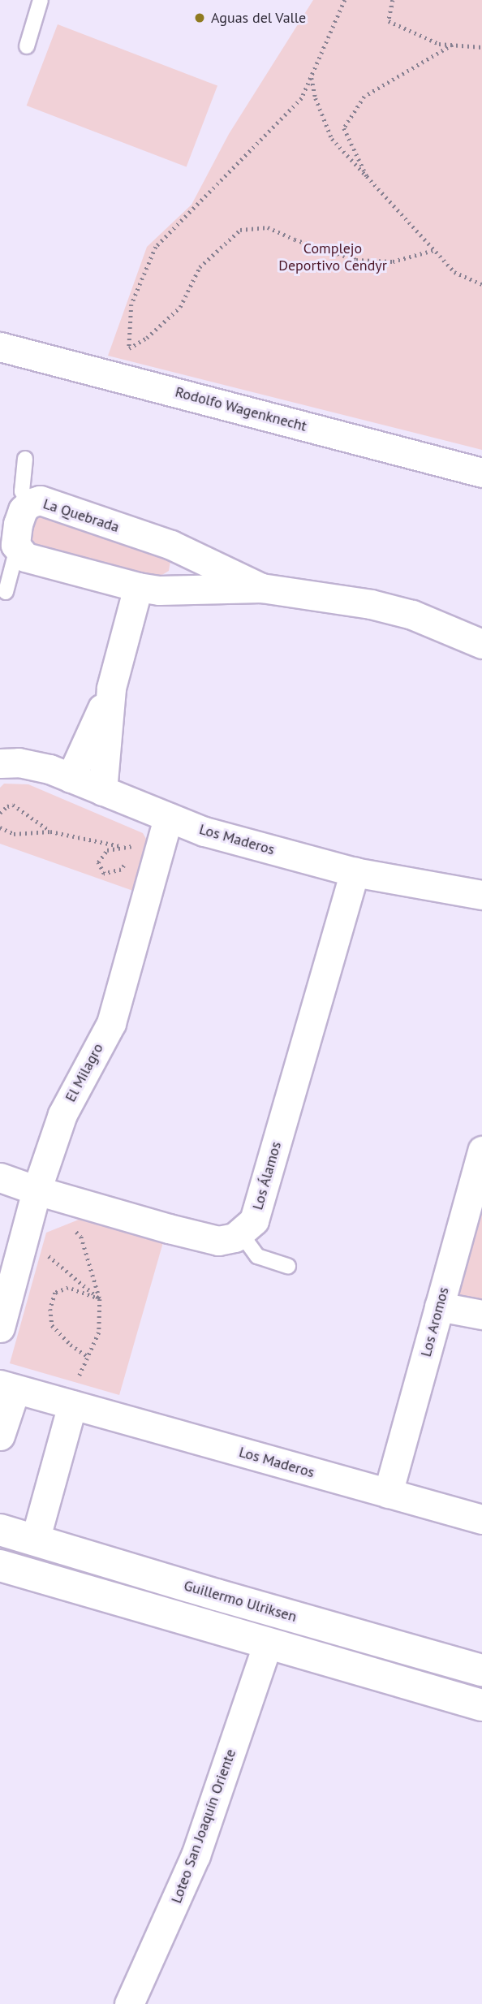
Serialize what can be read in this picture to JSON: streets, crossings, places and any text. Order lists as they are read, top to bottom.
{
  "streets": {
    "main road": ["Guillermo Ulriksen"],
    "street": [
      "Rodolfo Wagenknecht",
      "La Quebrada",
      "Los Maderos",
      "El Milagro",
      "Los Álamos",
      "Los Aromos",
      "Loteo San Joaquín Oriente"
    ]
  },
  "crossings": [
    ["Los Maderos", "El Milagro"],
    ["Los Maderos", "Los Álamos"],
    ["Los Maderos", "Los Aromos"]
  ],
  "parks": ["Complejo Deportivo Cendyr"],
  "places": ["Aguas del Valle"]
}
